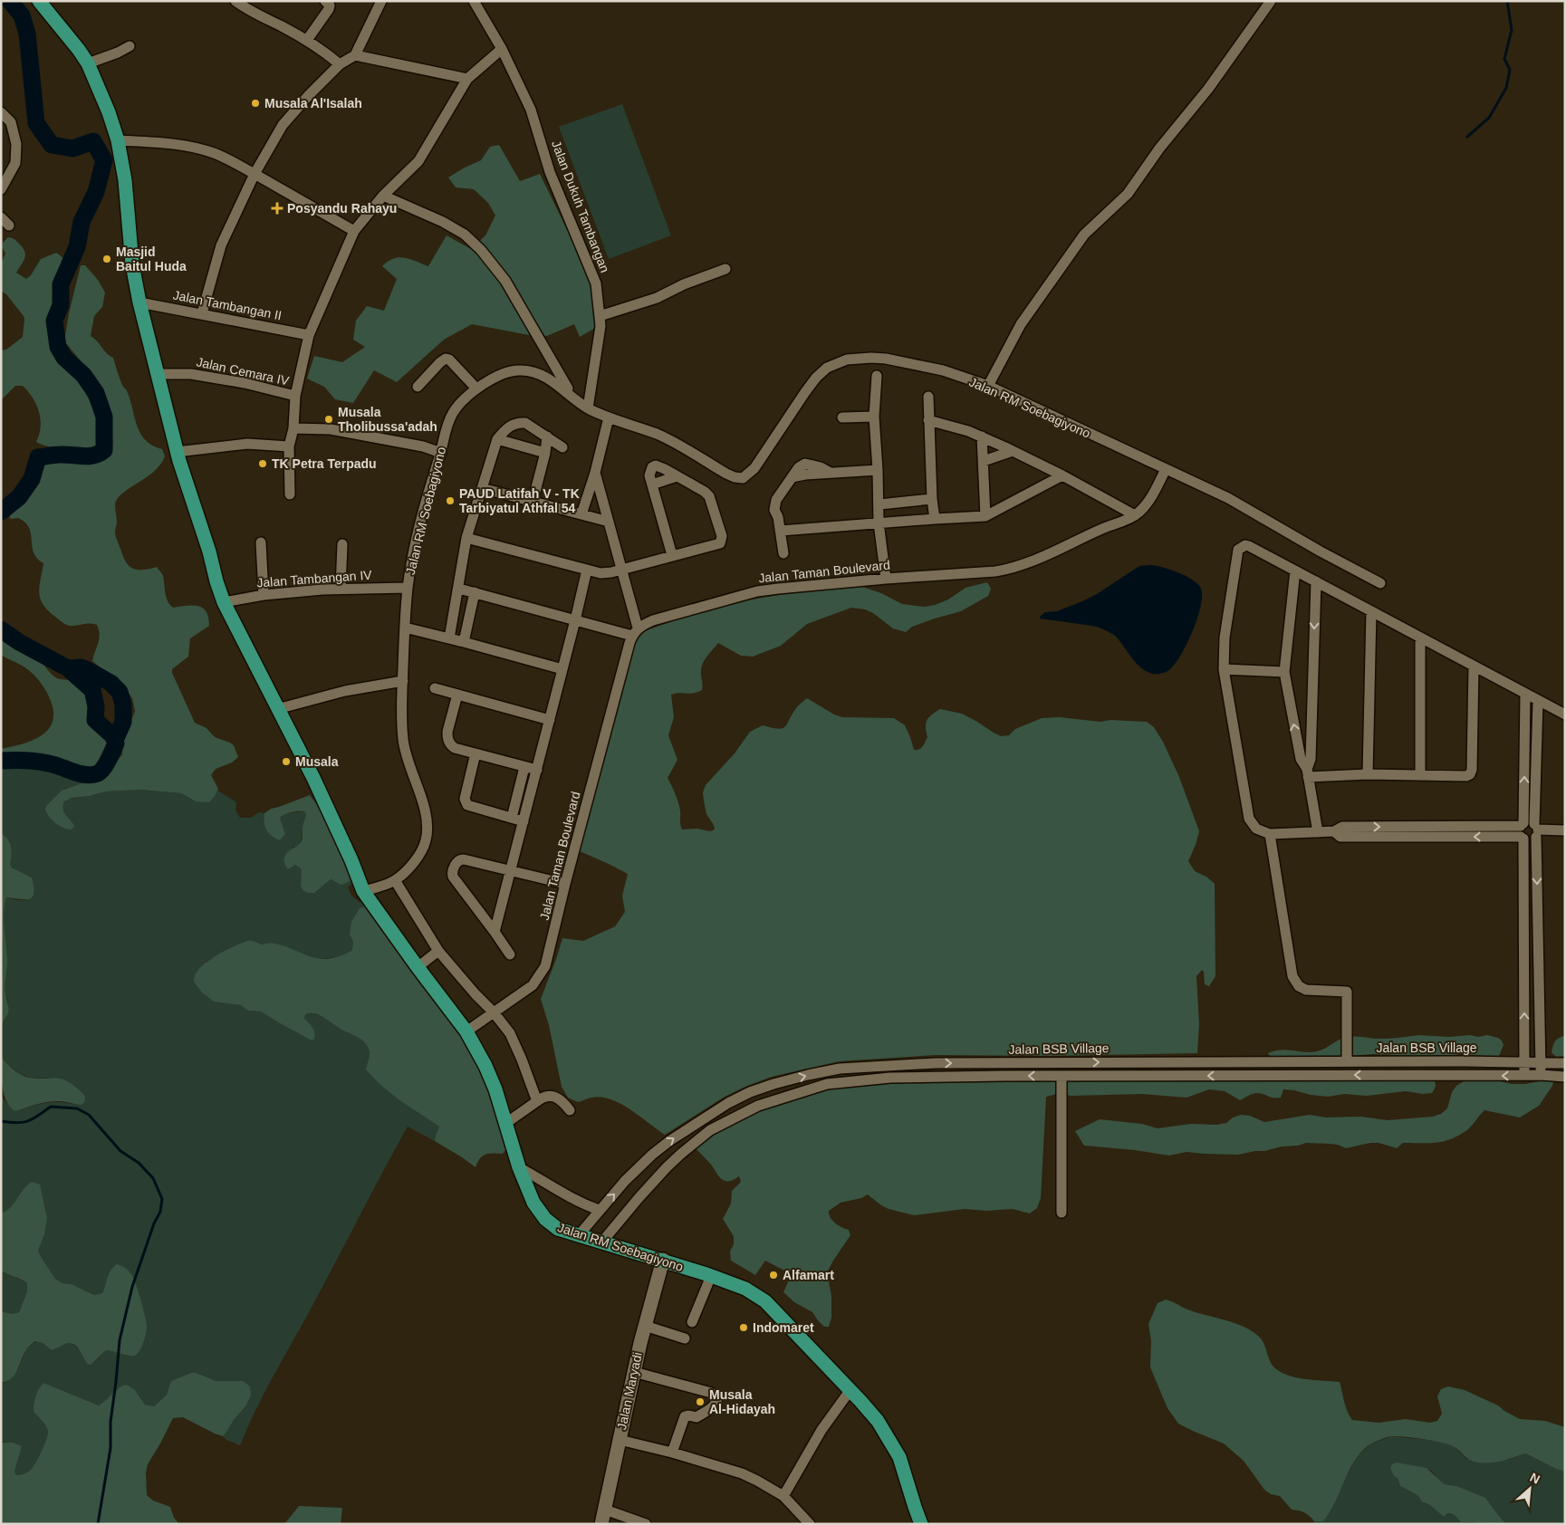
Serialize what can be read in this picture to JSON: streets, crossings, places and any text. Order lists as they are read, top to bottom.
{
  "streets": {
    "main road": ["Jalan RM Soebagiyono"],
    "street": [
      "Jalan Dukuh Tambangan",
      "Jalan Tambangan II",
      "Jalan Cemara IV",
      "Jalan Taman Boulevard",
      "Jalan Tambangan IV",
      "Jalan BSB Village",
      "Jalan Maryadi"
    ]
  },
  "crossings": [
    ["Jalan Dukuh Tambangan", "Jalan RM Soebagiyono"],
    ["Jalan Tambangan II", "Jalan RM Soebagiyono"],
    ["Jalan Cemara IV", "Jalan RM Soebagiyono"],
    ["Jalan RM Soebagiyono", "Jalan Taman Boulevard"],
    ["Jalan RM Soebagiyono", "Jalan Tambangan IV"],
    ["Jalan RM Soebagiyono", "Jalan BSB Village"],
    ["Jalan RM Soebagiyono", "Jalan Maryadi"]
  ],
  "places": {
    "other": [
      "Musala Al'Isalah",
      "Masjid Baitul Huda",
      "Musala Tholibussa'adah",
      "TK Petra Terpadu",
      "PAUD Latifah V - TK Tarbiyatul Athfal 54",
      "Musala",
      "Alfamart",
      "Indomaret",
      "Musala Al-Hidayah"
    ],
    "health": ["Posyandu Rahayu"]
  },
  "north": "top right"
}
